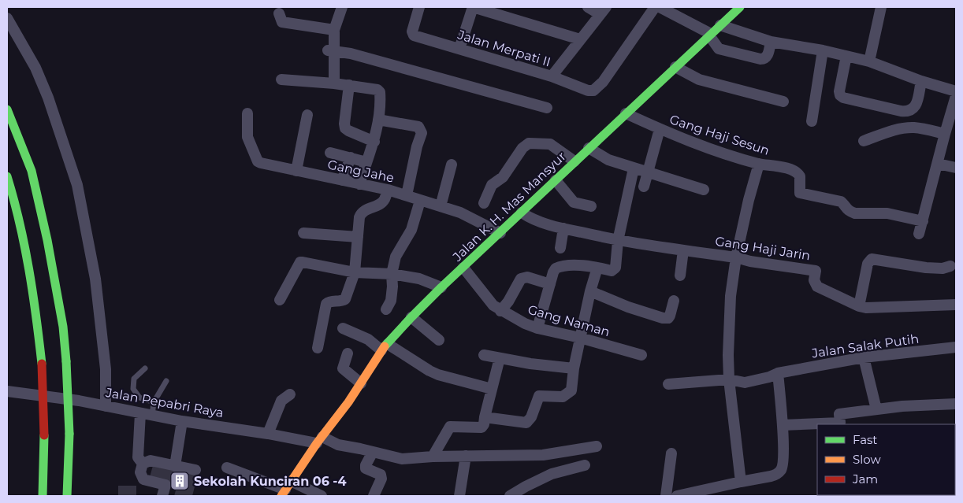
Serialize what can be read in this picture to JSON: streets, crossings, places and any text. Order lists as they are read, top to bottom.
{
  "streets": {
    "main road": ["Jalan K. H. Mas Mansyur"],
    "street": [
      "Jalan Merpati II",
      "Gang Haji Sesun",
      "Gang Jahe",
      "Gang Haji Jarin",
      "Gang Naman",
      "Jalan Salak Putih",
      "Jalan Pepabri Raya"
    ]
  },
  "crossings": [
    ["Gang Haji Sesun", "Jalan K. H. Mas Mansyur"],
    ["Gang Jahe", "Jalan K. H. Mas Mansyur"],
    ["Jalan K. H. Mas Mansyur", "Gang Haji Jarin"],
    ["Jalan K. H. Mas Mansyur", "Gang Naman"],
    ["Jalan K. H. Mas Mansyur", "Jalan Pepabri Raya"]
  ],
  "places": {
    "building": ["Sekolah Kunciran 06 -4"]
  },
  "legend": ["Fast", "Slow", "Jam"]
}
